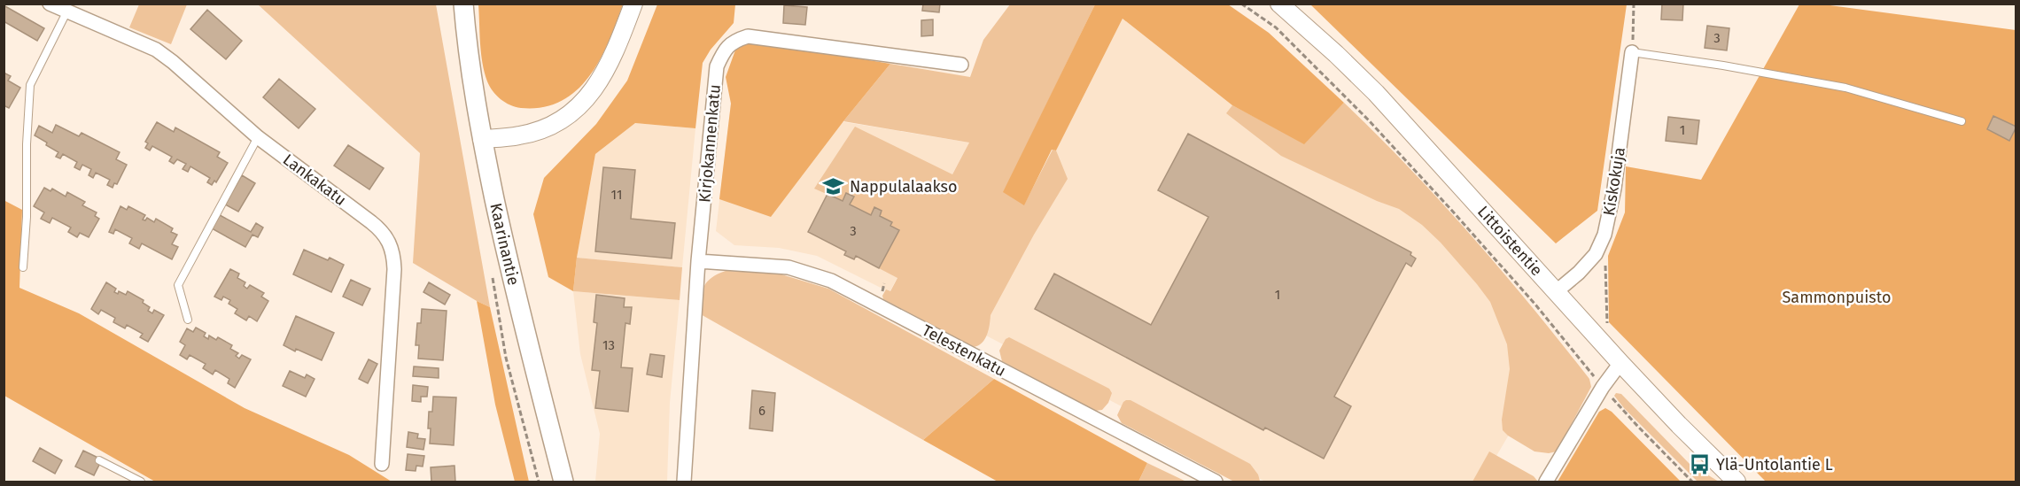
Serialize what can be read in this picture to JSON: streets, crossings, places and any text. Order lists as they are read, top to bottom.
{
  "streets": {
    "main road": ["Kaarinantie"],
    "street": [
      "Kirjokannenkatu",
      "Lankakatu",
      "Kiskokuja",
      "Littoistentie",
      "Telestenkatu"
    ]
  },
  "crossings": [
    ["Kirjokannenkatu", "Telestenkatu"],
    ["Kiskokuja", "Littoistentie"]
  ],
  "parks": ["Sammonpuisto"],
  "places": {
    "school or university": ["Nappulalaakso"],
    "bus stop": ["Ylä-Untolantie L"]
  },
  "house_numbers": [
    "3",
    "1",
    "11",
    "3",
    "1",
    "13",
    "6"
  ]
}
